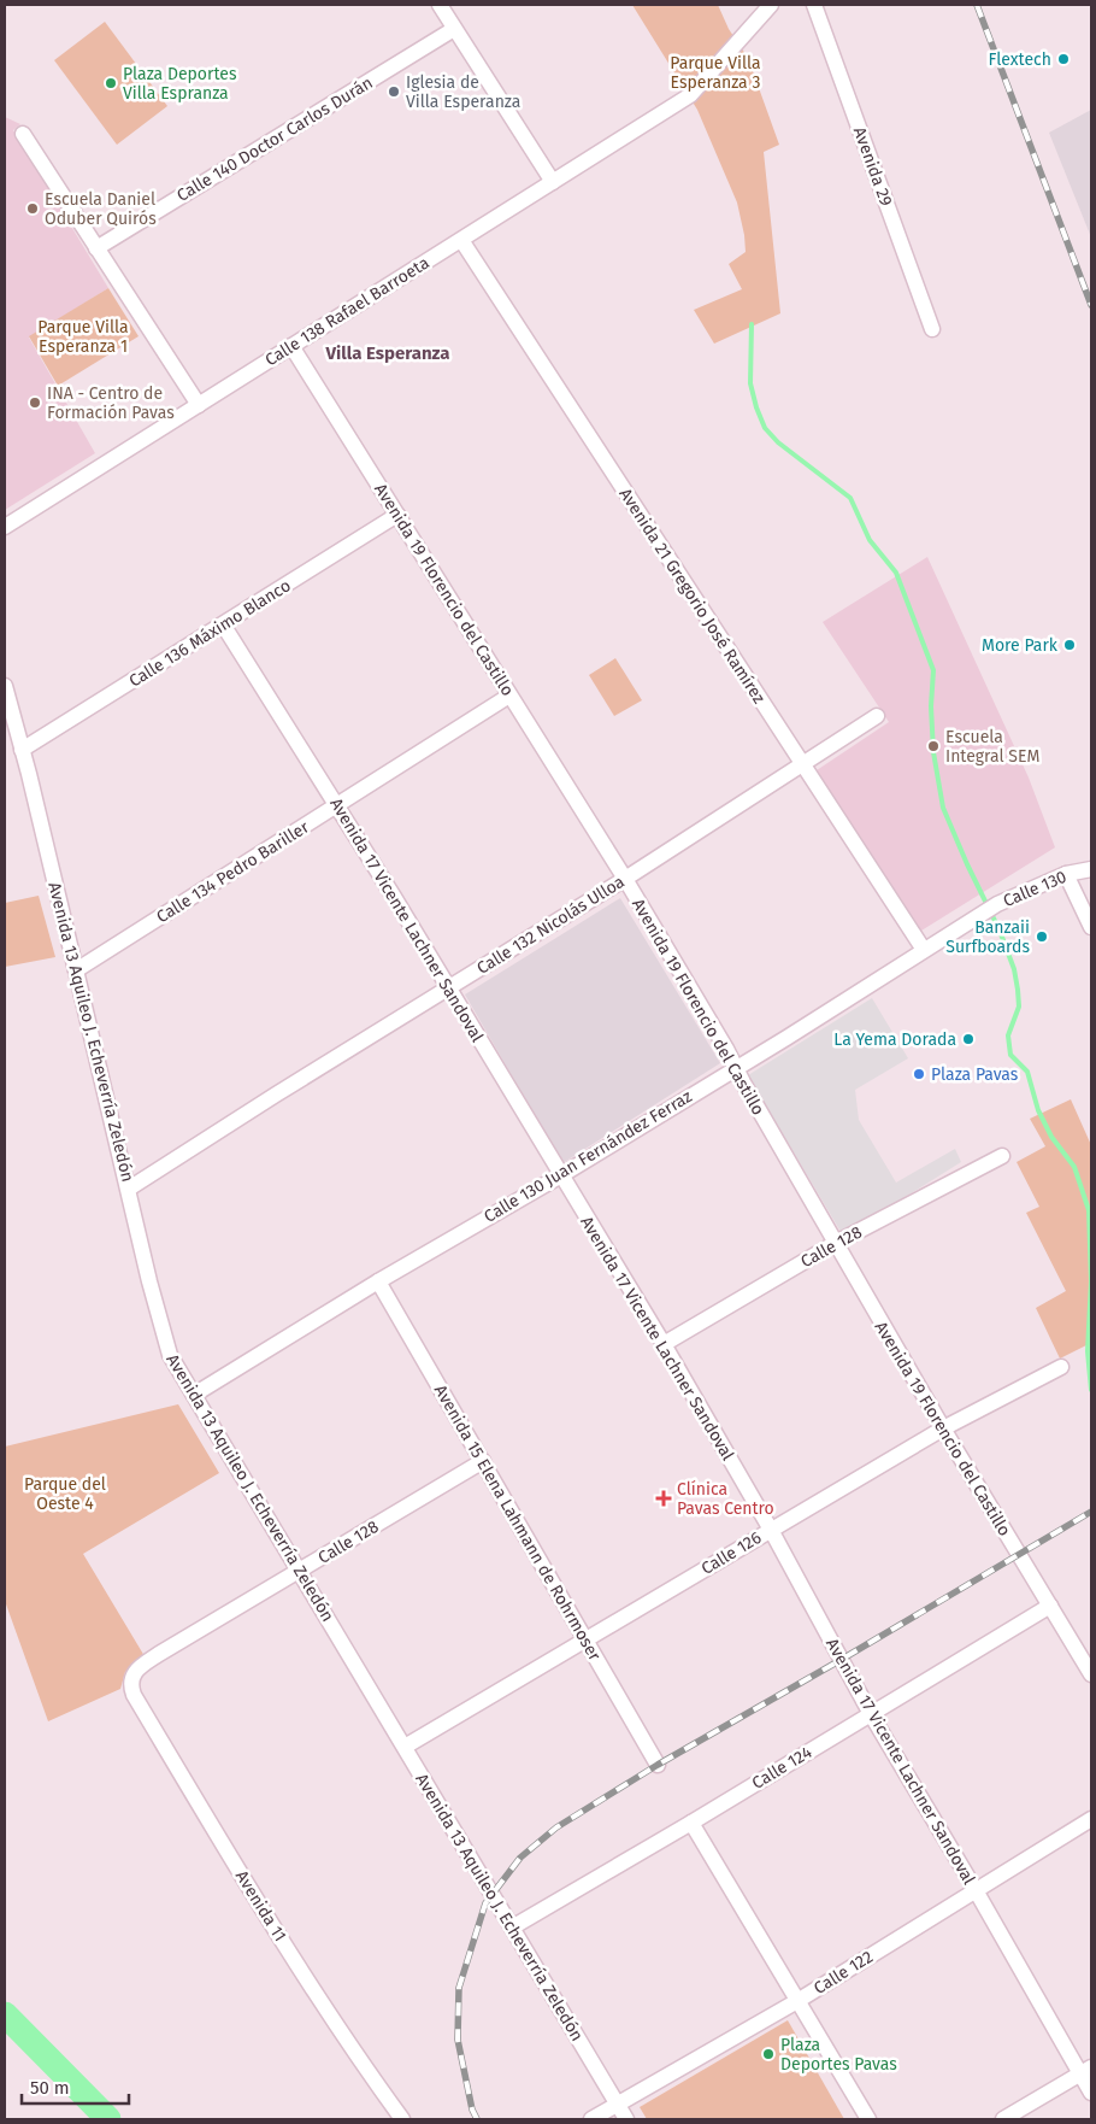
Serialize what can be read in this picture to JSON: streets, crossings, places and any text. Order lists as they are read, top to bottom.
{
  "streets": {
    "street": [
      "Calle 140 Doctor Carlos Durán",
      "Avenida 29",
      "Calle 138 Rafael Barroeta",
      "Avenida 19 Florencio del Castillo",
      "Avenida 21 Gregorio José Ramírez",
      "Calle 136 Máximo Blanco",
      "Calle 134 Pedro Bariller",
      "Calle 130",
      "Avenida 17 Vicente Lachner Sandoval",
      "Calle 132 Nicolás Ulloa",
      "Avenida 13 Aquileo J. Echeverría Zeledón",
      "Calle 130 Juan Fernández Ferraz",
      "Calle 128",
      "Avenida 15 Elena Lahmann de Rohrmoser",
      "Calle 126",
      "Calle 124",
      "Avenida 11",
      "Calle 122"
    ]
  },
  "crossings": [
    ["Calle 138 Rafael Barroeta", "Avenida 19 Florencio del Castillo"],
    ["Calle 138 Rafael Barroeta", "Avenida 21 Gregorio José Ramírez"],
    ["Avenida 19 Florencio del Castillo", "Calle 136 Máximo Blanco"],
    ["Avenida 19 Florencio del Castillo", "Calle 134 Pedro Bariller"],
    ["Avenida 19 Florencio del Castillo", "Calle 132 Nicolás Ulloa"],
    ["Avenida 19 Florencio del Castillo", "Calle 130 Juan Fernández Ferraz"],
    ["Avenida 19 Florencio del Castillo", "Calle 128"],
    ["Avenida 19 Florencio del Castillo", "Calle 126"],
    ["Avenida 19 Florencio del Castillo", "Calle 124"],
    ["Avenida 21 Gregorio José Ramírez", "Calle 132 Nicolás Ulloa"],
    ["Avenida 21 Gregorio José Ramírez", "Calle 130 Juan Fernández Ferraz"],
    ["Calle 136 Máximo Blanco", "Avenida 17 Vicente Lachner Sandoval"],
    ["Calle 136 Máximo Blanco", "Avenida 13 Aquileo J. Echeverría Zeledón"],
    ["Calle 134 Pedro Bariller", "Avenida 17 Vicente Lachner Sandoval"],
    ["Calle 134 Pedro Bariller", "Avenida 13 Aquileo J. Echeverría Zeledón"],
    ["Calle 130", "Calle 130 Juan Fernández Ferraz"],
    ["Avenida 17 Vicente Lachner Sandoval", "Calle 132 Nicolás Ulloa"],
    ["Avenida 17 Vicente Lachner Sandoval", "Calle 130 Juan Fernández Ferraz"],
    ["Avenida 17 Vicente Lachner Sandoval", "Calle 128"],
    ["Avenida 17 Vicente Lachner Sandoval", "Calle 126"],
    ["Avenida 17 Vicente Lachner Sandoval", "Calle 124"],
    ["Avenida 17 Vicente Lachner Sandoval", "Calle 122"],
    ["Calle 132 Nicolás Ulloa", "Avenida 13 Aquileo J. Echeverría Zeledón"],
    ["Avenida 13 Aquileo J. Echeverría Zeledón", "Calle 130 Juan Fernández Ferraz"],
    ["Avenida 13 Aquileo J. Echeverría Zeledón", "Calle 128"],
    ["Avenida 13 Aquileo J. Echeverría Zeledón", "Calle 126"],
    ["Avenida 13 Aquileo J. Echeverría Zeledón", "Calle 124"],
    ["Avenida 13 Aquileo J. Echeverría Zeledón", "Calle 122"],
    ["Calle 130 Juan Fernández Ferraz", "Avenida 15 Elena Lahmann de Rohrmoser"],
    ["Calle 128", "Avenida 15 Elena Lahmann de Rohrmoser"],
    ["Calle 128", "Avenida 11"],
    ["Avenida 15 Elena Lahmann de Rohrmoser", "Calle 126"]
  ],
  "districts": ["Villa Esperanza"],
  "parks": ["Parque Villa Esperanza 3", "Parque Villa Esperanza 1", "Parque del Oeste 4"],
  "places": {
    "other": [
      "Flextech",
      "Plaza Deportes Villa Espranza",
      "Iglesia de Villa Esperanza",
      "Escuela Daniel Oduber Quirós",
      "INA - Centro de Formación Pavas",
      "More Park",
      "Escuela Integral SEM",
      "Banzaii Surfboards",
      "La Yema Dorada",
      "Plaza Pavas",
      "Plaza Deportes Pavas"
    ],
    "health": ["Clínica Pavas Centro"]
  },
  "scale_bar": "50 m"
}
